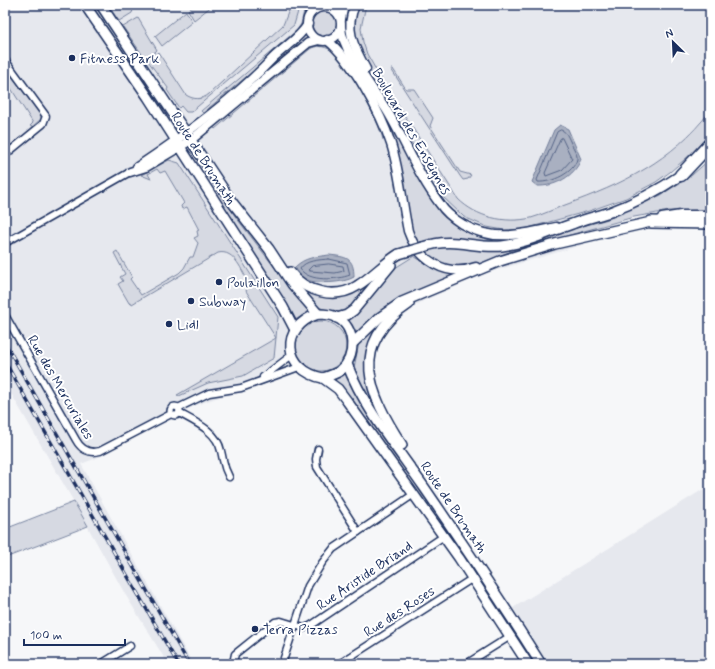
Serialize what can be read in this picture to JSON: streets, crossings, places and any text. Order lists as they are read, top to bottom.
{
  "streets": {
    "main road": ["Route de Brumath"],
    "street": [
      "Boulevard des Enseignes",
      "Rue des Mercuriales",
      "Rue Aristide Briand",
      "Rue des Roses"
    ]
  },
  "crossings": [
    ["Route de Brumath", "Rue Aristide Briand"],
    ["Route de Brumath", "Rue des Roses"]
  ],
  "places": [
    "Fitness Park",
    "Poulaillon",
    "Subway",
    "Lidl",
    "Terra Pizzas"
  ],
  "scale_bar": "100 m",
  "north": "top left"
}
